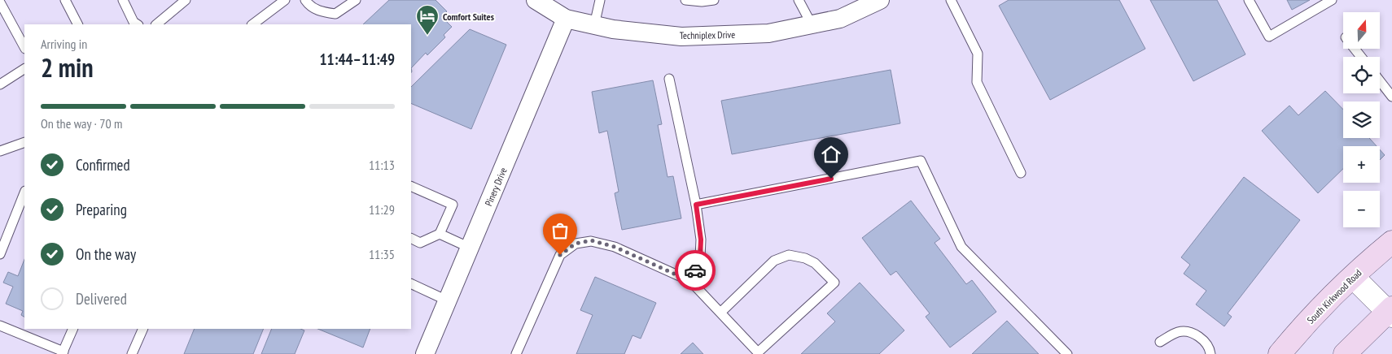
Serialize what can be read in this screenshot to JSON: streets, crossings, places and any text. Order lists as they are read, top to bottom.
{
  "streets": {
    "main road": ["South Kirkwood Road"],
    "street": ["Techniplex Drive", "Pinery Drive"]
  },
  "crossings": [
    ["Techniplex Drive", "Pinery Drive"]
  ],
  "places": {
    "hotel": ["Comfort Suites"]
  },
  "north": "top",
  "page": {
    "map_buttons": ["+", "−"],
    "heading": ["2 min", "Arriving in", "11:44–11:49"],
    "bar": "On the way · 70 m",
    "list": [
      ["Confirmed", "11:13"],
      ["Preparing", "11:29"],
      ["On the way", "11:35"],
      "Delivered"
    ]
  }
}
